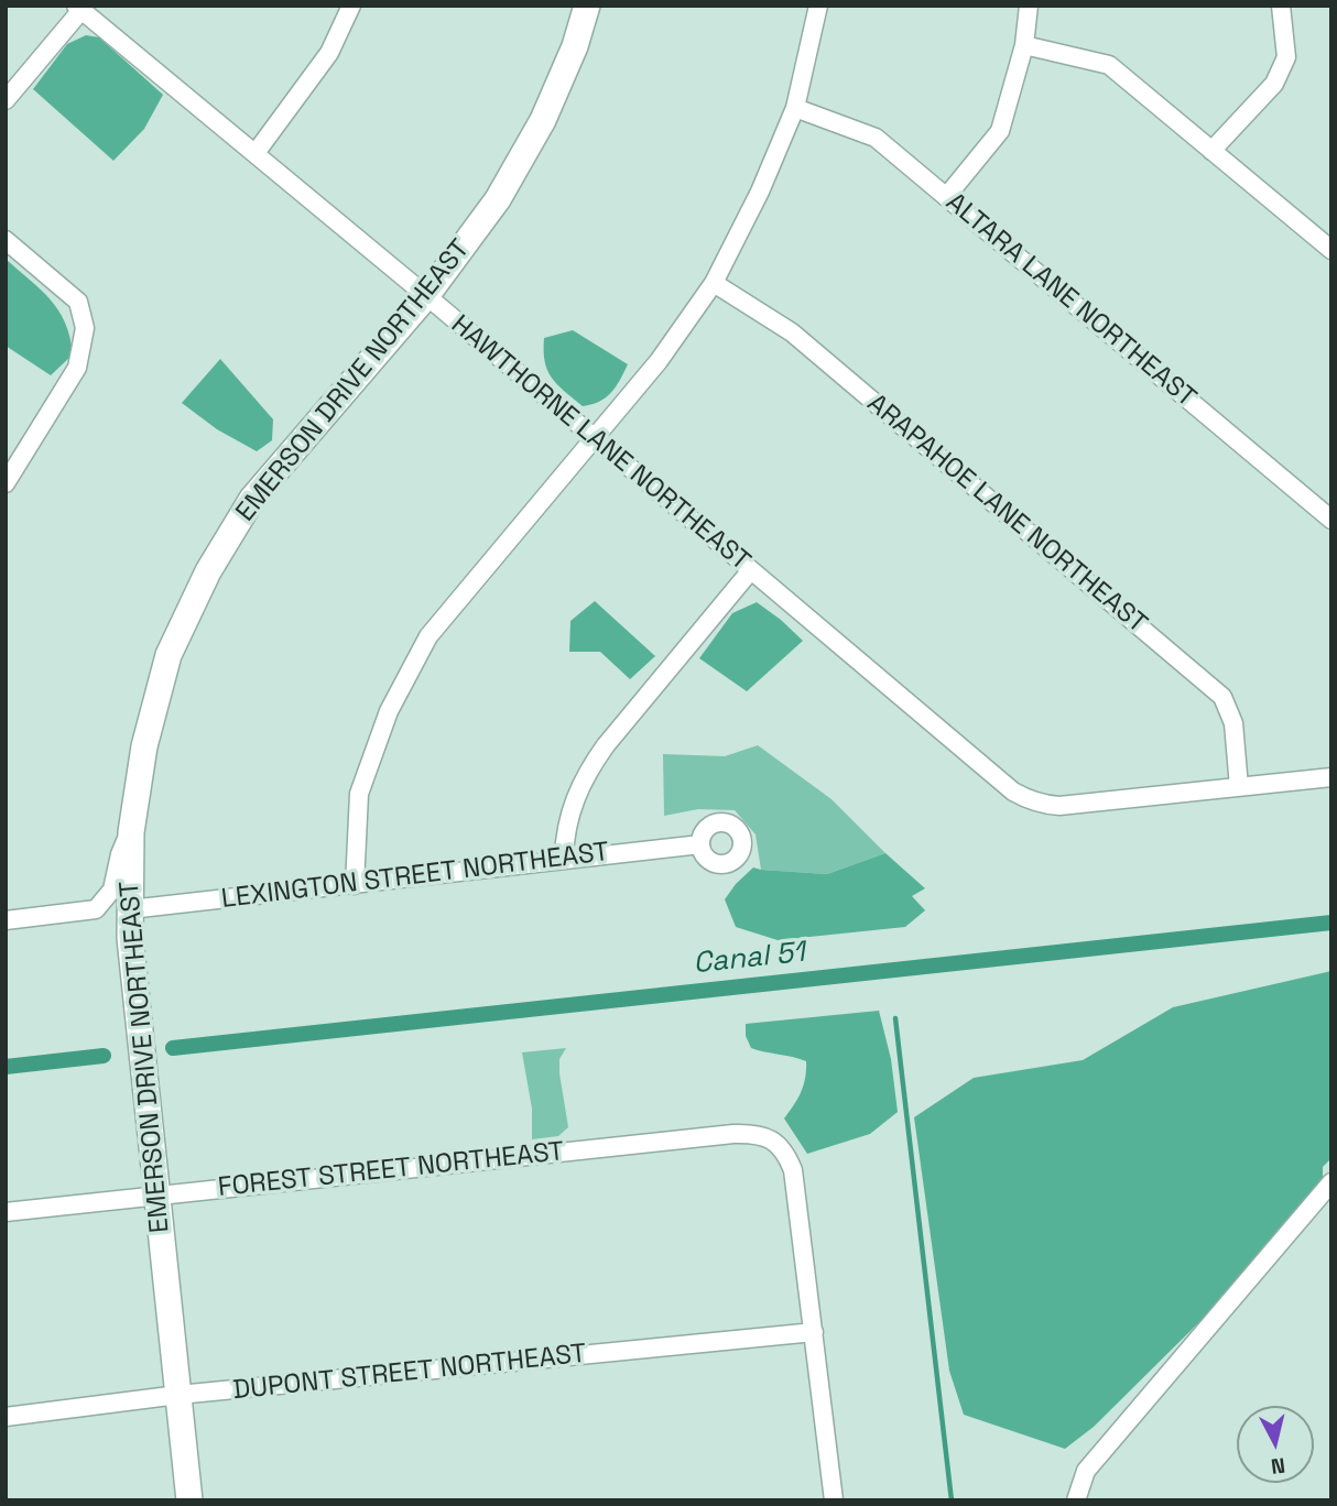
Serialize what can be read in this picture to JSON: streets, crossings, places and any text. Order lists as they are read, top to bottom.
{
  "streets": {
    "street": [
      "ALTARA LANE NORTHEAST",
      "EMERSON DRIVE NORTHEAST",
      "HAWTHORNE LANE NORTHEAST",
      "ARAPAHOE LANE NORTHEAST",
      "LEXINGTON STREET NORTHEAST",
      "FOREST STREET NORTHEAST",
      "DUPONT STREET NORTHEAST"
    ]
  },
  "crossings": [
    ["EMERSON DRIVE NORTHEAST", "HAWTHORNE LANE NORTHEAST"],
    ["EMERSON DRIVE NORTHEAST", "LEXINGTON STREET NORTHEAST"],
    ["EMERSON DRIVE NORTHEAST", "FOREST STREET NORTHEAST"],
    ["EMERSON DRIVE NORTHEAST", "DUPONT STREET NORTHEAST"],
    ["HAWTHORNE LANE NORTHEAST", "ARAPAHOE LANE NORTHEAST"],
    ["FOREST STREET NORTHEAST", "DUPONT STREET NORTHEAST"]
  ],
  "water": ["Canal 51"],
  "north": "bottom"
}
